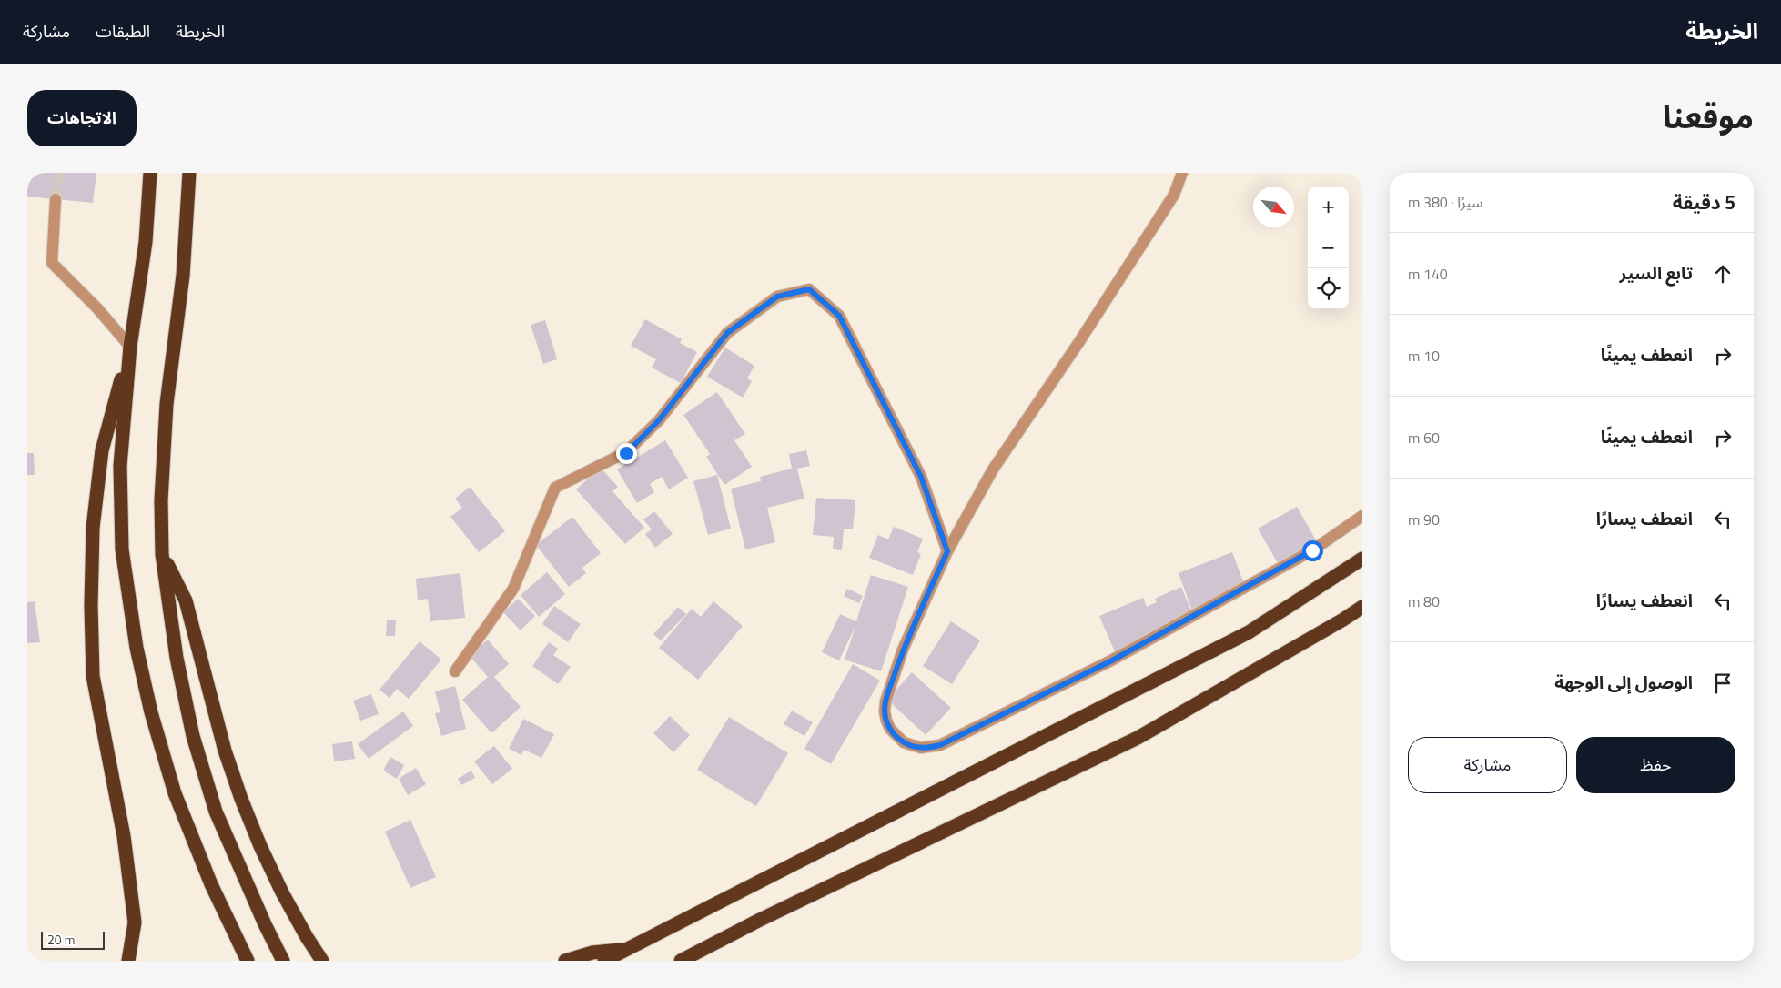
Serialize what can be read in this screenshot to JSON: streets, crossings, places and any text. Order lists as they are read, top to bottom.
{
  "scale_bar": "20 m",
  "north": "bottom right",
  "page": {
    "header": "الخريطة",
    "nav": ["الخريطة", "الطبقات", "مشاركة"],
    "title": "موقعنا",
    "buttons": [
      "الاتجاهات",
      ["حفظ", "مشاركة"]
    ],
    "heading": ["5 دقيقة", "سيرًا · 380 m"],
    "map_buttons": ["+", "−"],
    "list": [
      ["تابع السير", "140 m"],
      ["انعطف يمينًا", "10 m"],
      ["انعطف يمينًا", "60 m"],
      ["انعطف يسارًا", "90 m"],
      ["انعطف يسارًا", "80 m"],
      "الوصول إلى الوجهة"
    ],
    "scale": "20 m"
  }
}
